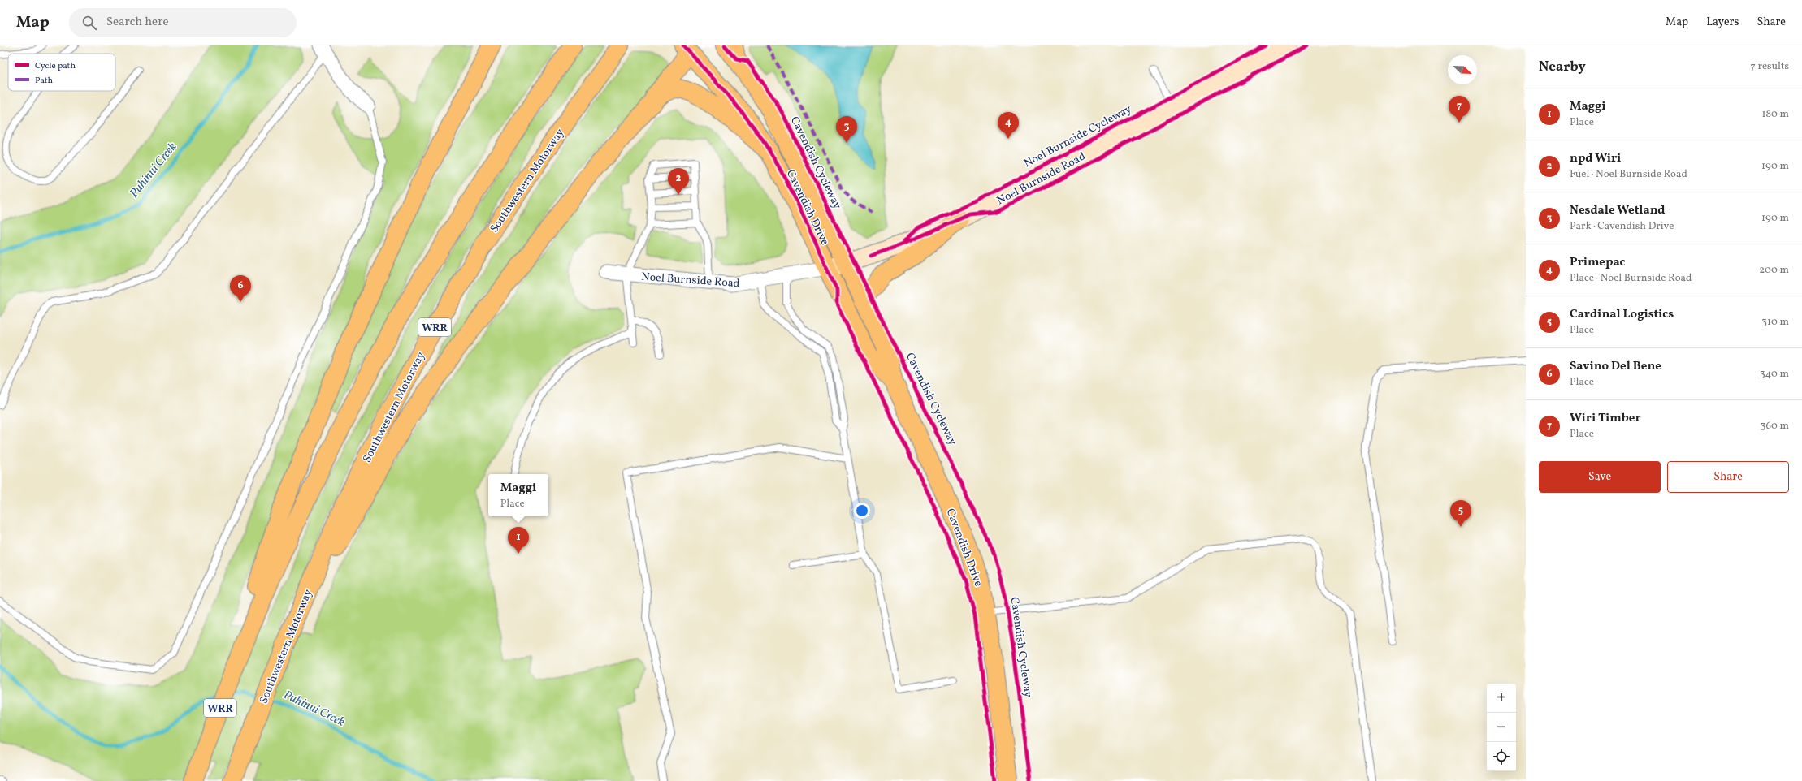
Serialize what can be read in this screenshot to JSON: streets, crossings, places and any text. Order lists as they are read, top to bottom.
{
  "streets": {
    "main road": [
      "Noel Burnside Road",
      "Southwestern Motorway",
      "Cavendish Drive",
      "WRR"
    ],
    "cycle path": ["Noel Burnside Cycleway", "Cavendish Cycleway"]
  },
  "crossings": [
    ["Noel Burnside Road", "Cavendish Drive"]
  ],
  "water": ["Puhinui Creek"],
  "legend": ["Cycle path", "Path"],
  "north": "bottom right",
  "page": {
    "header": "Map",
    "search": "Search here",
    "nav": ["Map", "Layers", "Share"],
    "heading": ["Nearby", "7 results"],
    "list": [
      {
        "mark": "1",
        "name": "Maggi",
        "note": "Place",
        "value": "180 m"
      },
      {
        "mark": "2",
        "name": "npd Wiri",
        "note": "Fuel · Noel Burnside Road",
        "value": "190 m"
      },
      {
        "mark": "3",
        "name": "Nesdale Wetland",
        "note": "Park · Cavendish Drive",
        "value": "190 m"
      },
      {
        "mark": "4",
        "name": "Primepac",
        "note": "Place · Noel Burnside Road",
        "value": "200 m"
      },
      {
        "mark": "5",
        "name": "Cardinal Logistics",
        "note": "Place",
        "value": "310 m"
      },
      {
        "mark": "6",
        "name": "Savino Del Bene",
        "note": "Place",
        "value": "340 m"
      },
      {
        "mark": "7",
        "name": "Wiri Timber",
        "note": "Place",
        "value": "360 m"
      }
    ],
    "pins": [
      "7",
      "4",
      "3",
      "2",
      "6",
      "5",
      "1"
    ],
    "buttons": ["Save", "Share"],
    "popup": ["Maggi", "Place"],
    "map_buttons": ["+", "−"]
  }
}
